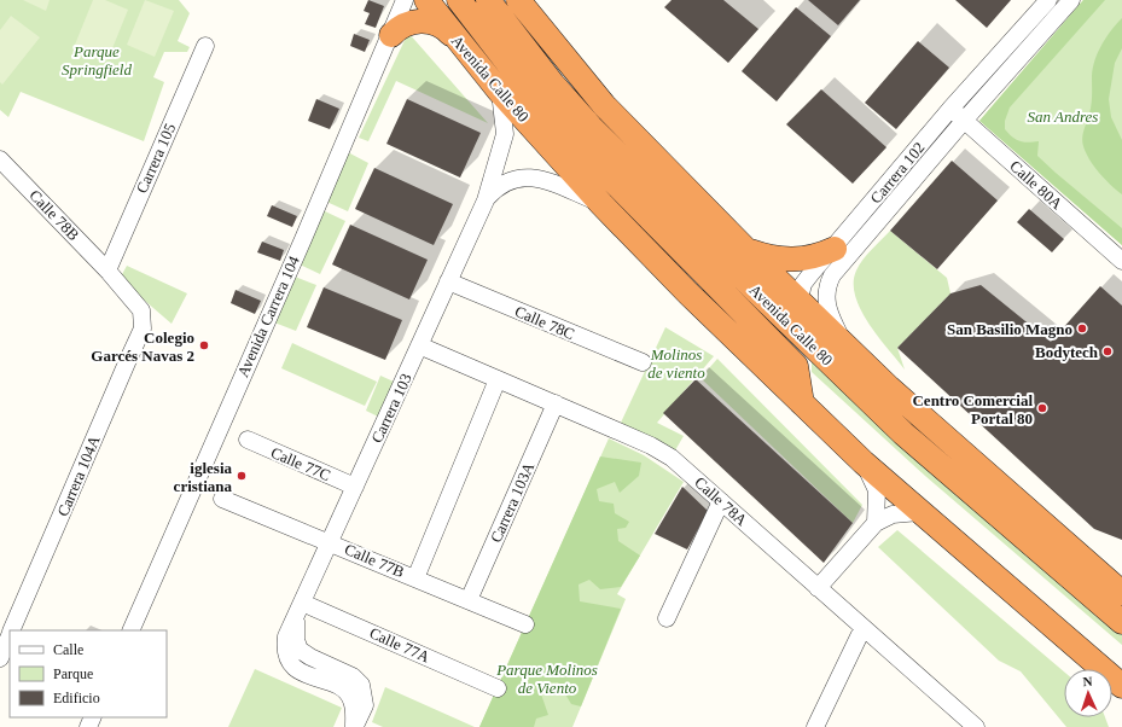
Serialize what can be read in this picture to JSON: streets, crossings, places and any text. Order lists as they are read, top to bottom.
{
  "streets": {
    "highway": ["Avenida Calle 80"],
    "street": [
      "Carrera 105",
      "Carrera 102",
      "Calle 80A",
      "Calle 78B",
      "Avenida Carrera 104",
      "Calle 78C",
      "Carrera 103",
      "Calle 77C",
      "Carrera 104A",
      "Calle 78A",
      "Carrera 103A",
      "Calle 77B",
      "Calle 77A"
    ]
  },
  "crossings": [
    ["Avenida Calle 80", "Carrera 102"],
    ["Avenida Calle 80", "Carrera 103"],
    ["Carrera 105", "Calle 78B"],
    ["Carrera 102", "Calle 80A"],
    ["Calle 78B", "Carrera 104A"],
    ["Calle 78C", "Carrera 103"],
    ["Carrera 103", "Calle 77C"],
    ["Carrera 103", "Calle 78A"],
    ["Carrera 103", "Calle 77B"],
    ["Carrera 103", "Calle 77A"],
    ["Calle 78A", "Carrera 103A"],
    ["Carrera 103A", "Calle 77B"]
  ],
  "parks": [
    "Parque Springfield",
    "San Andres",
    "Molinos de viento",
    "Parque Molinos de Viento"
  ],
  "places": [
    "San Basilio Magno",
    "Colegio Garcés Navas 2",
    "Bodytech",
    "Centro Comercial Portal 80",
    "iglesia cristiana"
  ],
  "legend": ["Calle", "Parque", "Edificio"],
  "north": "top"
}
